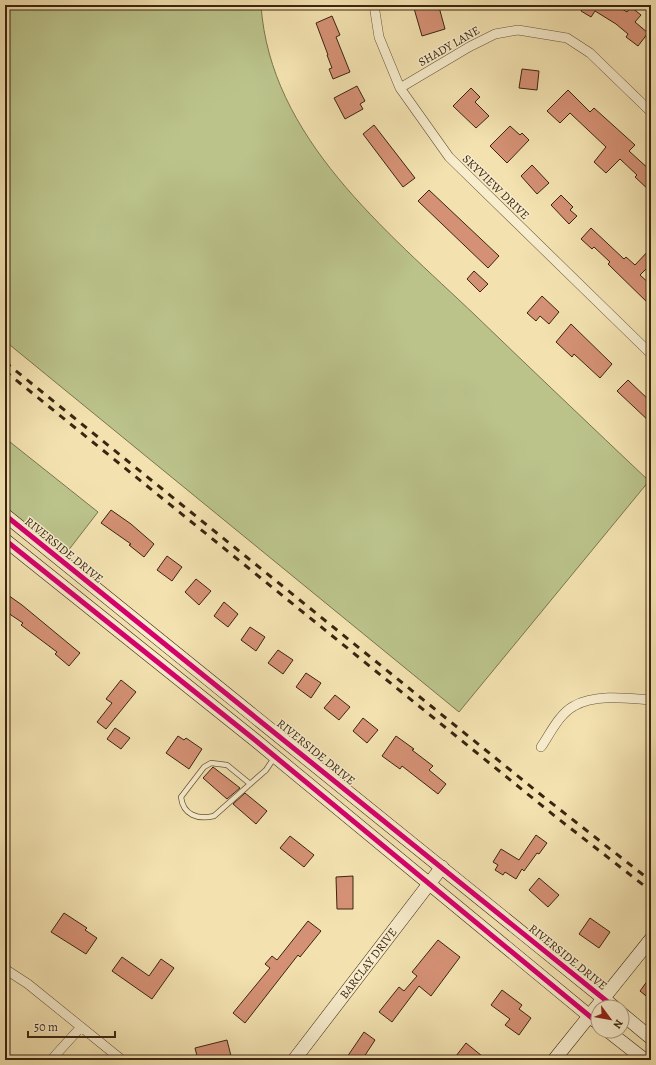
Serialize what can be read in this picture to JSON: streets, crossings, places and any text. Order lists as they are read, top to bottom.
{
  "streets": {
    "street": [
      "SHADY LANE",
      "SKYVIEW DRIVE",
      "RIVERSIDE DRIVE",
      "BARCLAY DRIVE"
    ]
  },
  "crossings": [
    ["SHADY LANE", "SKYVIEW DRIVE"],
    ["RIVERSIDE DRIVE", "BARCLAY DRIVE"]
  ],
  "scale_bar": "50 m",
  "north": "bottom right"
}
